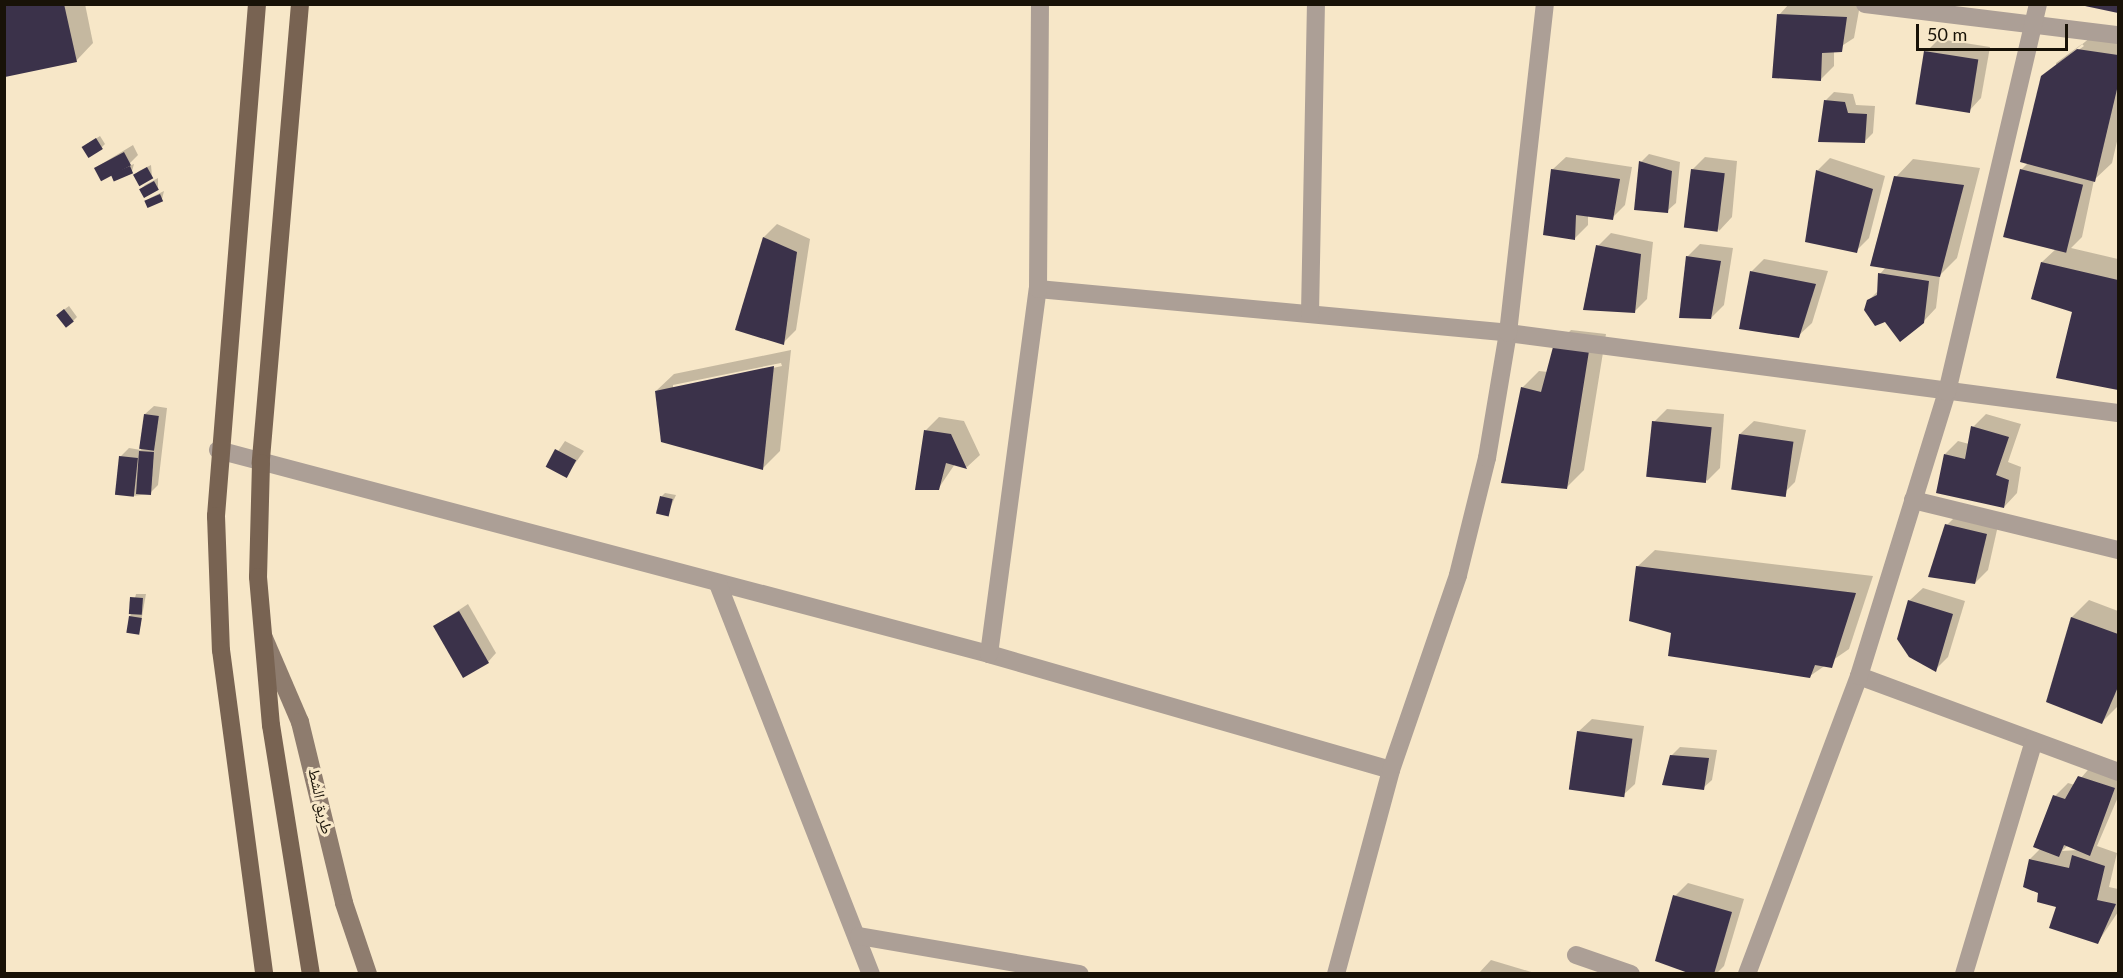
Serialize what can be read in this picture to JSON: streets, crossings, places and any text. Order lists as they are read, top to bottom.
{
  "streets": {
    "main road": ["طريق الشط"]
  },
  "scale_bar": "50 m"
}
